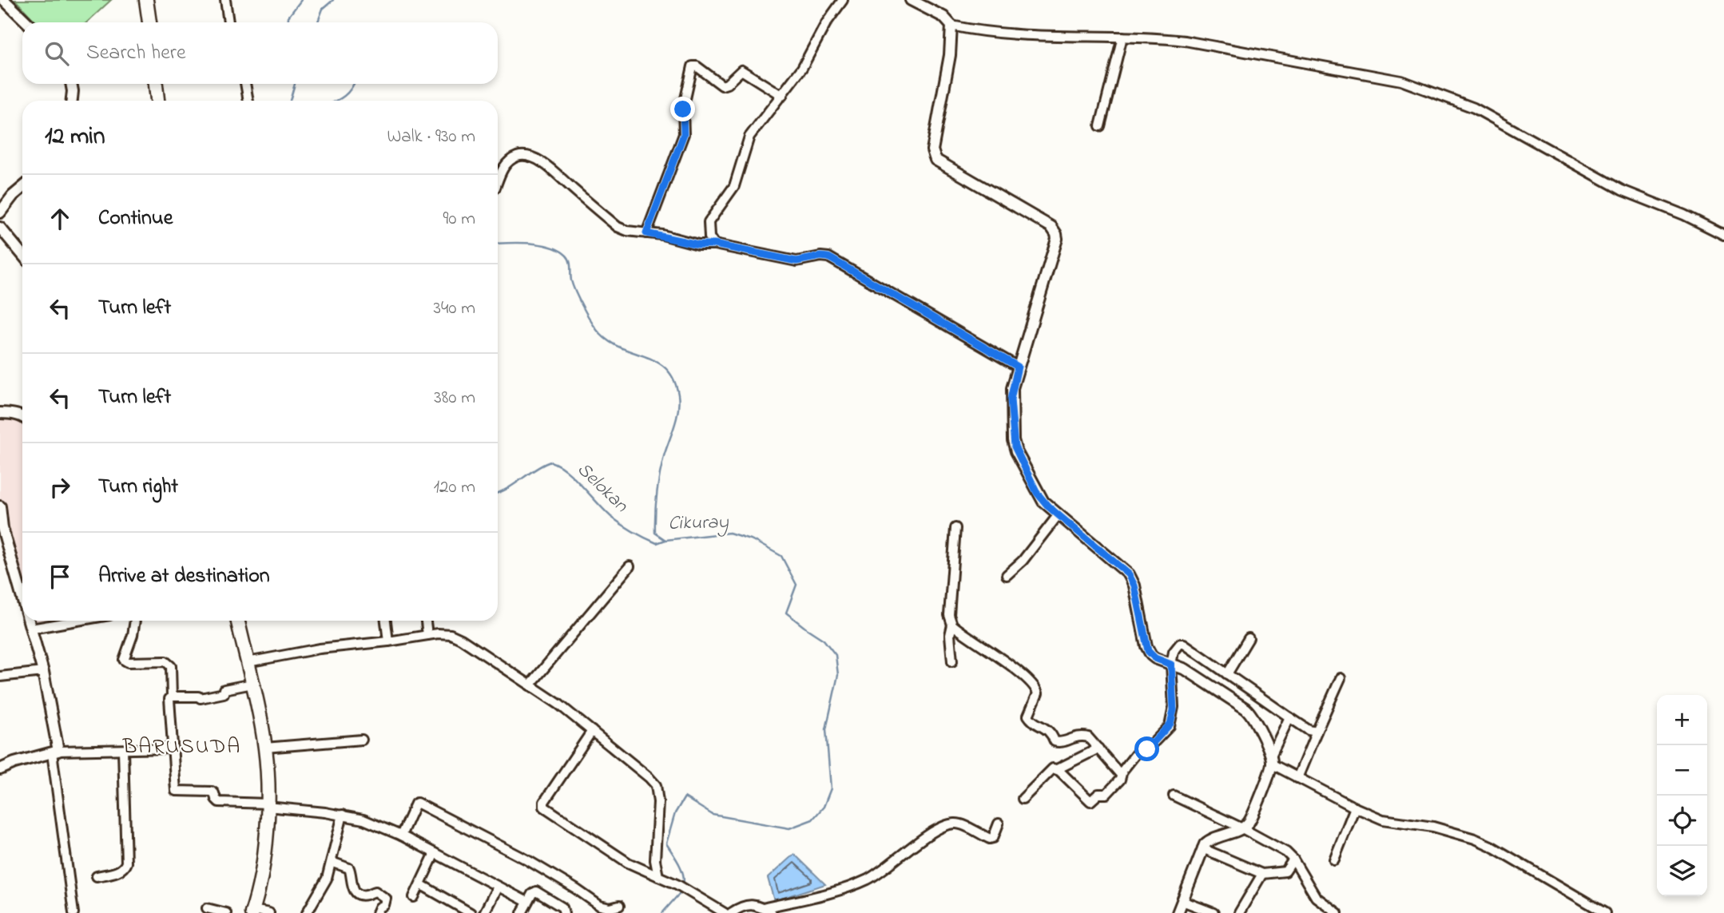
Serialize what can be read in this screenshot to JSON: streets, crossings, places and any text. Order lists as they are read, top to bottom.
{
  "districts": ["BARUSUDA"],
  "water": ["Selokan", "Cikuray"],
  "page": {
    "search": "Search here",
    "heading": ["12 min", "Walk · 930 m"],
    "list": [
      ["Continue", "90 m"],
      ["Turn left", "340 m"],
      ["Turn left", "380 m"],
      ["Turn right", "120 m"],
      "Arrive at destination"
    ],
    "map_buttons": ["+", "−"]
  }
}
